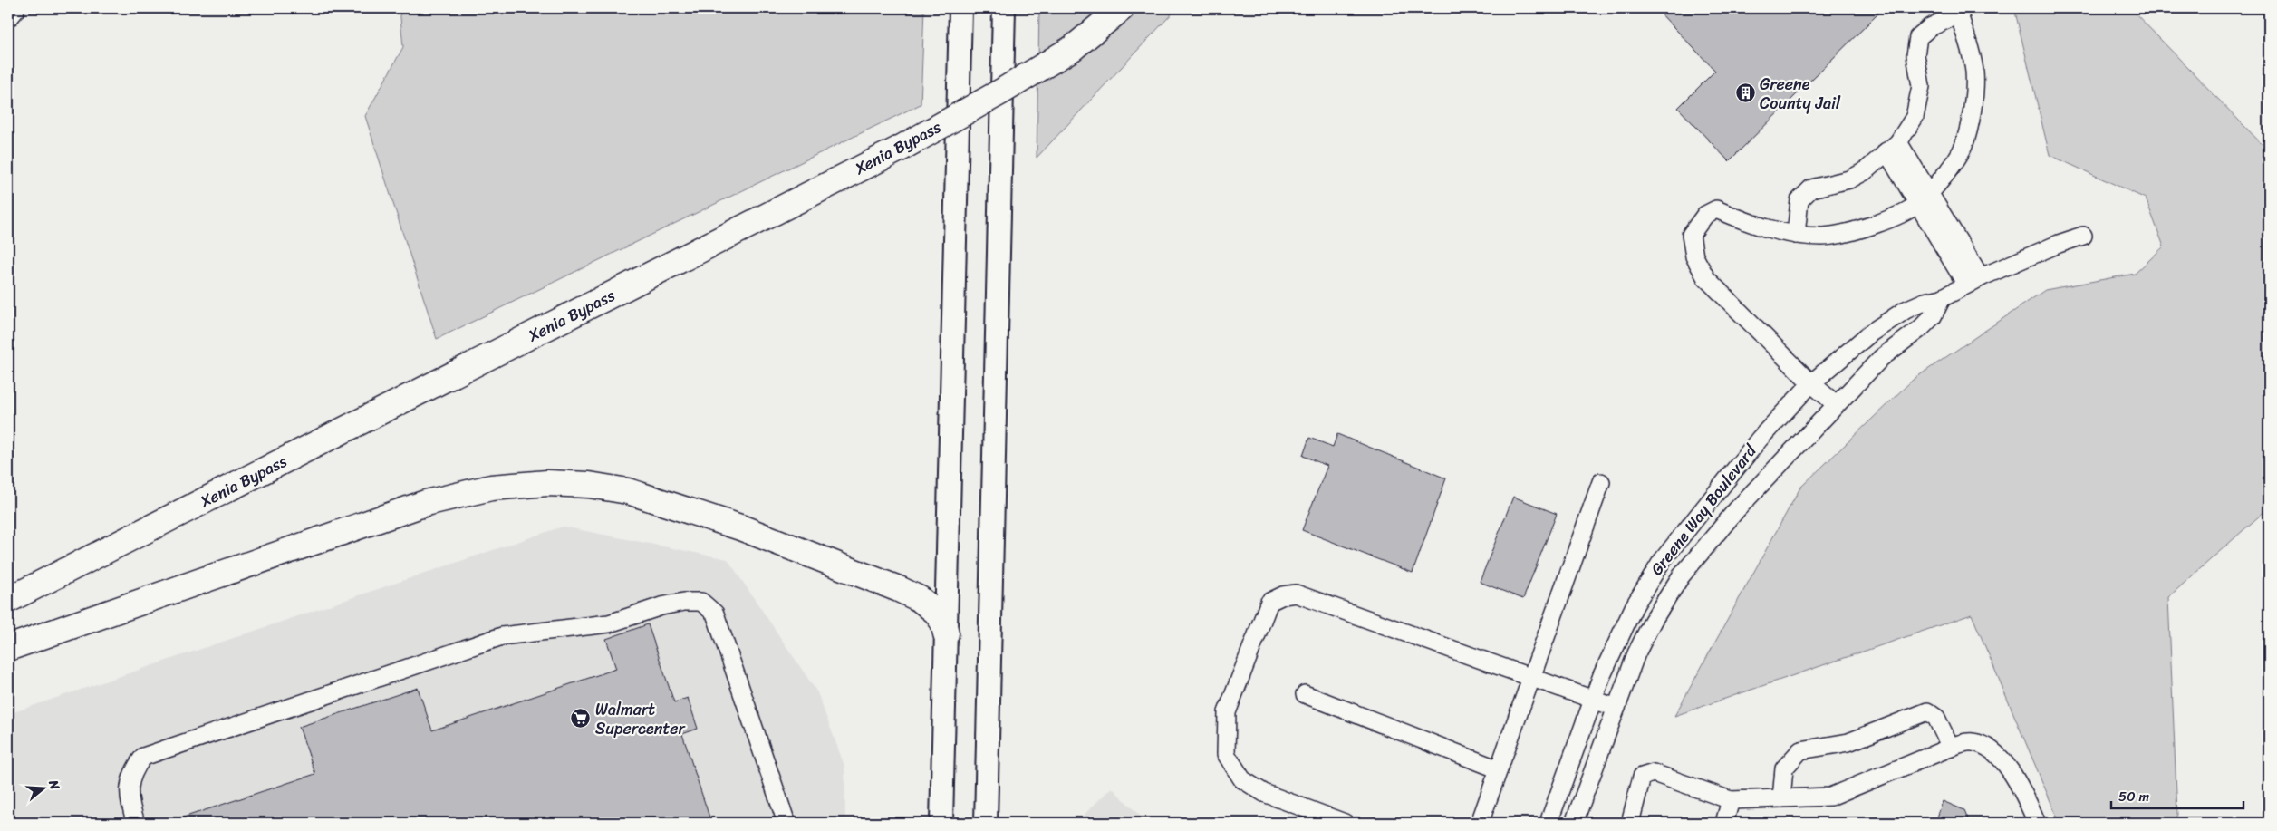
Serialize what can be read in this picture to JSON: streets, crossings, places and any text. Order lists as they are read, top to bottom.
{
  "streets": {
    "highway": ["Xenia Bypass"],
    "street": ["Greene Way Boulevard"]
  },
  "places": {
    "building": ["Greene County Jail"],
    "supermarket": ["Walmart Supercenter"]
  },
  "scale_bar": "50 m",
  "north": "right"
}
